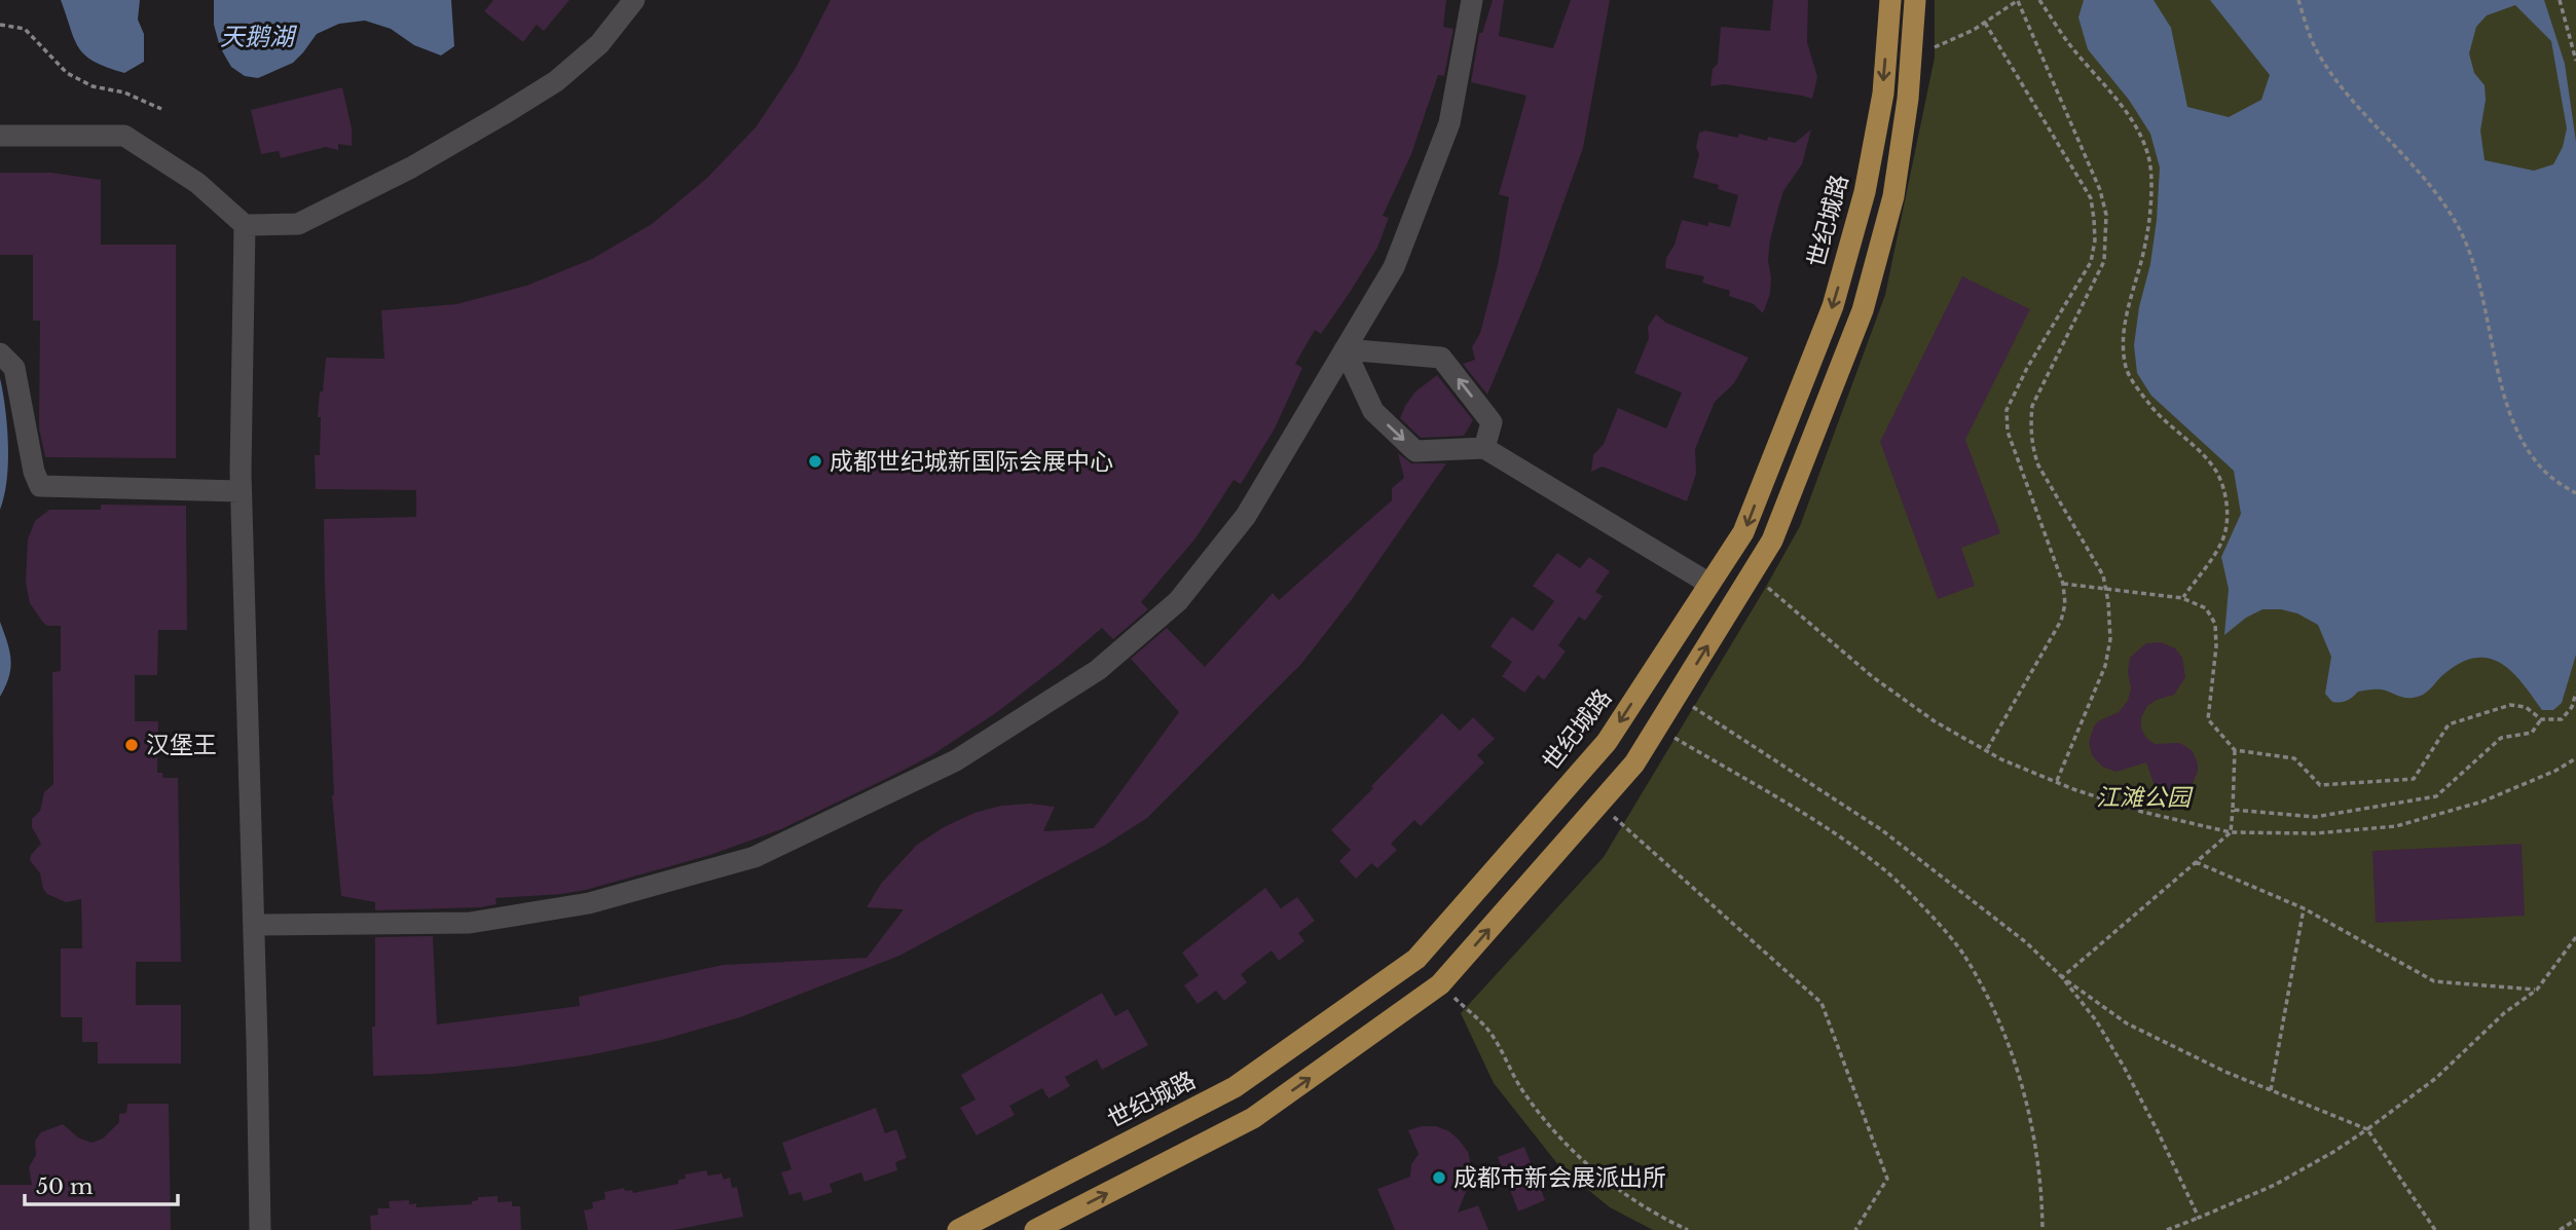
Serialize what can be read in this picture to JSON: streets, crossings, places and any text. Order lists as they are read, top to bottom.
{
  "streets": {
    "main road": ["世纪城路"]
  },
  "water": ["天鹅湖"],
  "parks": ["江滩公园"],
  "places": ["成都世纪城新国际会展中心", "汉堡王", "成都市新会展派出所"],
  "scale_bar": "50 m"
}
